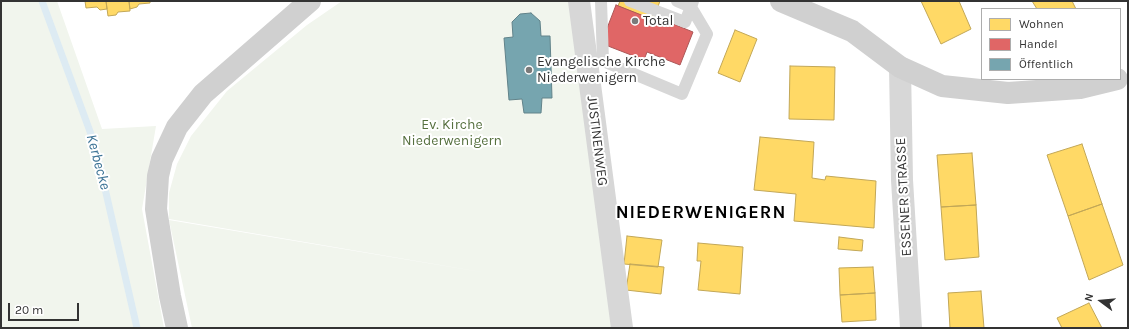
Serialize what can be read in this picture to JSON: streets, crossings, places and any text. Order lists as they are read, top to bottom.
{
  "streets": {
    "street": ["JUSTINENWEG", "ESSENER STRASSE"]
  },
  "districts": ["NIEDERWENIGERN"],
  "water": ["Kerbecke"],
  "parks": ["Ev. Kirche Niederwenigern"],
  "places": ["Total", "Evangelische Kirche Niederwenigern"],
  "legend": ["Wohnen", "Handel", "Öffentlich"],
  "scale_bar": "20 m",
  "north": "left"
}
